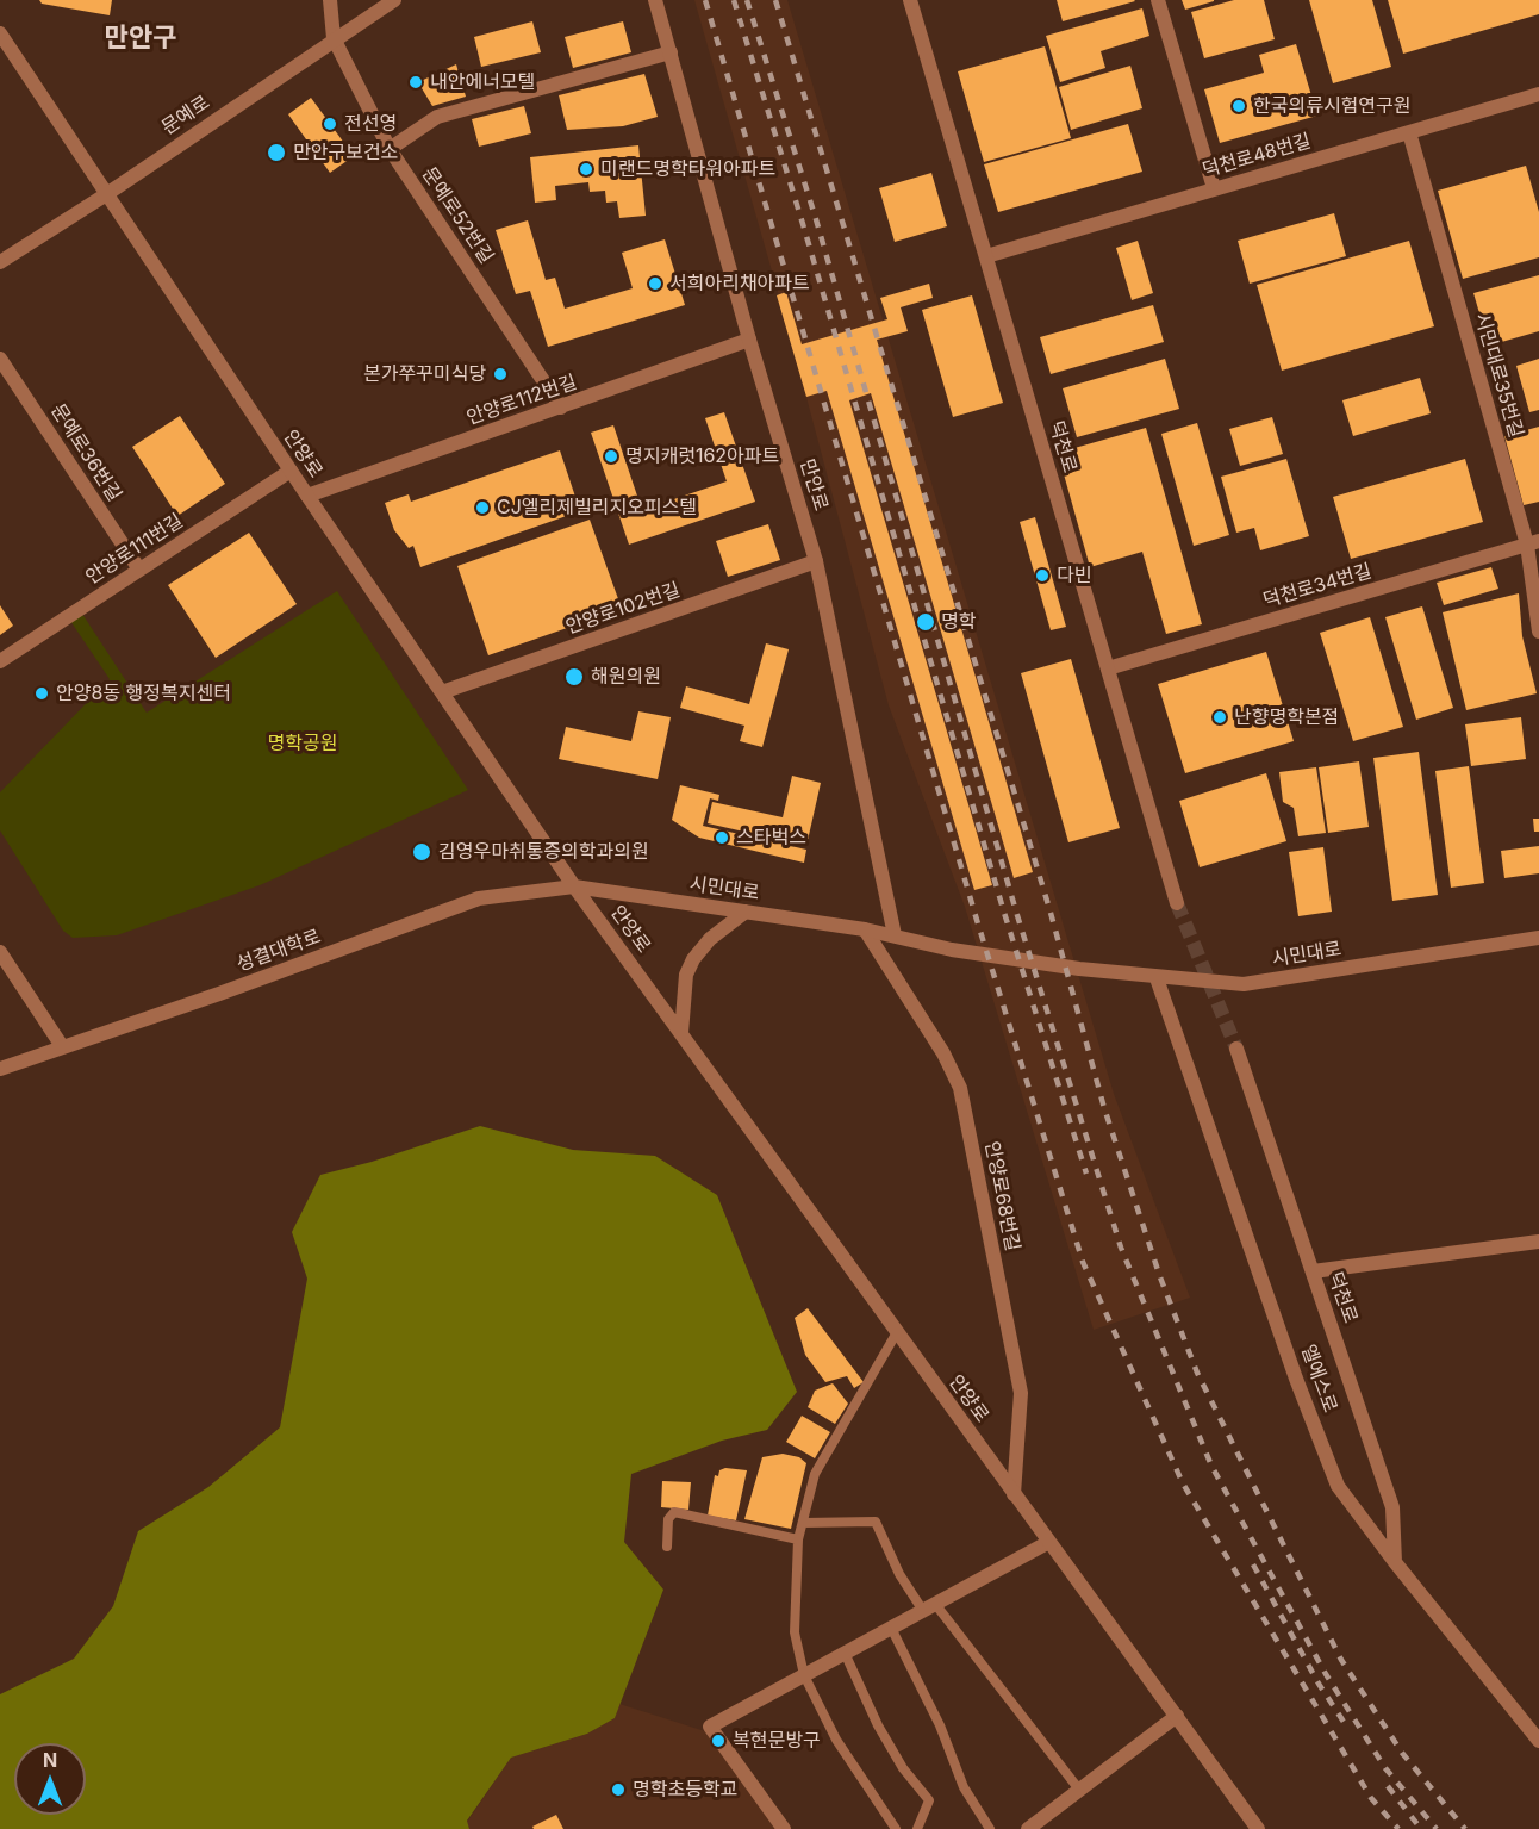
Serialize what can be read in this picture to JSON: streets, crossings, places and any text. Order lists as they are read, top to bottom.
{
  "streets": {
    "street": [
      "문예로",
      "덕천로48번길",
      "문예로52번길",
      "시민대로35번길",
      "안양로112번길",
      "덕천로",
      "문예로36번길",
      "안양로",
      "만안로",
      "안양로111번길",
      "덕천로34번길",
      "안양로102번길",
      "시민대로",
      "성결대학로",
      "안양로68번길",
      "엘에스로"
    ]
  },
  "crossings": [
    ["문예로", "문예로52번길"],
    ["문예로", "안양로"],
    ["덕천로48번길", "시민대로35번길"],
    ["덕천로48번길", "덕천로"],
    ["문예로52번길", "안양로112번길"],
    ["시민대로35번길", "덕천로34번길"],
    ["안양로112번길", "안양로"],
    ["안양로112번길", "만안로"],
    ["덕천로", "덕천로34번길"],
    ["덕천로", "엘에스로"],
    ["문예로36번길", "안양로111번길"],
    ["안양로", "안양로111번길"],
    ["안양로", "안양로102번길"],
    ["안양로", "시민대로"],
    ["안양로", "성결대학로"],
    ["안양로", "안양로68번길"],
    ["만안로", "안양로102번길"],
    ["만안로", "시민대로"],
    ["시민대로", "성결대학로"],
    ["시민대로", "안양로68번길"],
    ["시민대로", "엘에스로"]
  ],
  "districts": ["만안구"],
  "parks": ["명학공원"],
  "places": [
    "내안에너모텔",
    "한국의류시험연구원",
    "전선영",
    "만안구보건소",
    "미랜드명학타워아파트",
    "서희아리채아파트",
    "본가쭈꾸미식당",
    "명지캐럿162아파트",
    "CJ엘리제빌리지오피스텔",
    "다빈",
    "명학",
    "해원의원",
    "안양8동 행정복지센터",
    "난향명학본점",
    "스타벅스",
    "김영우마취통증의학과의원",
    "복현문방구",
    "명학초등학교"
  ],
  "north": "top"
}
